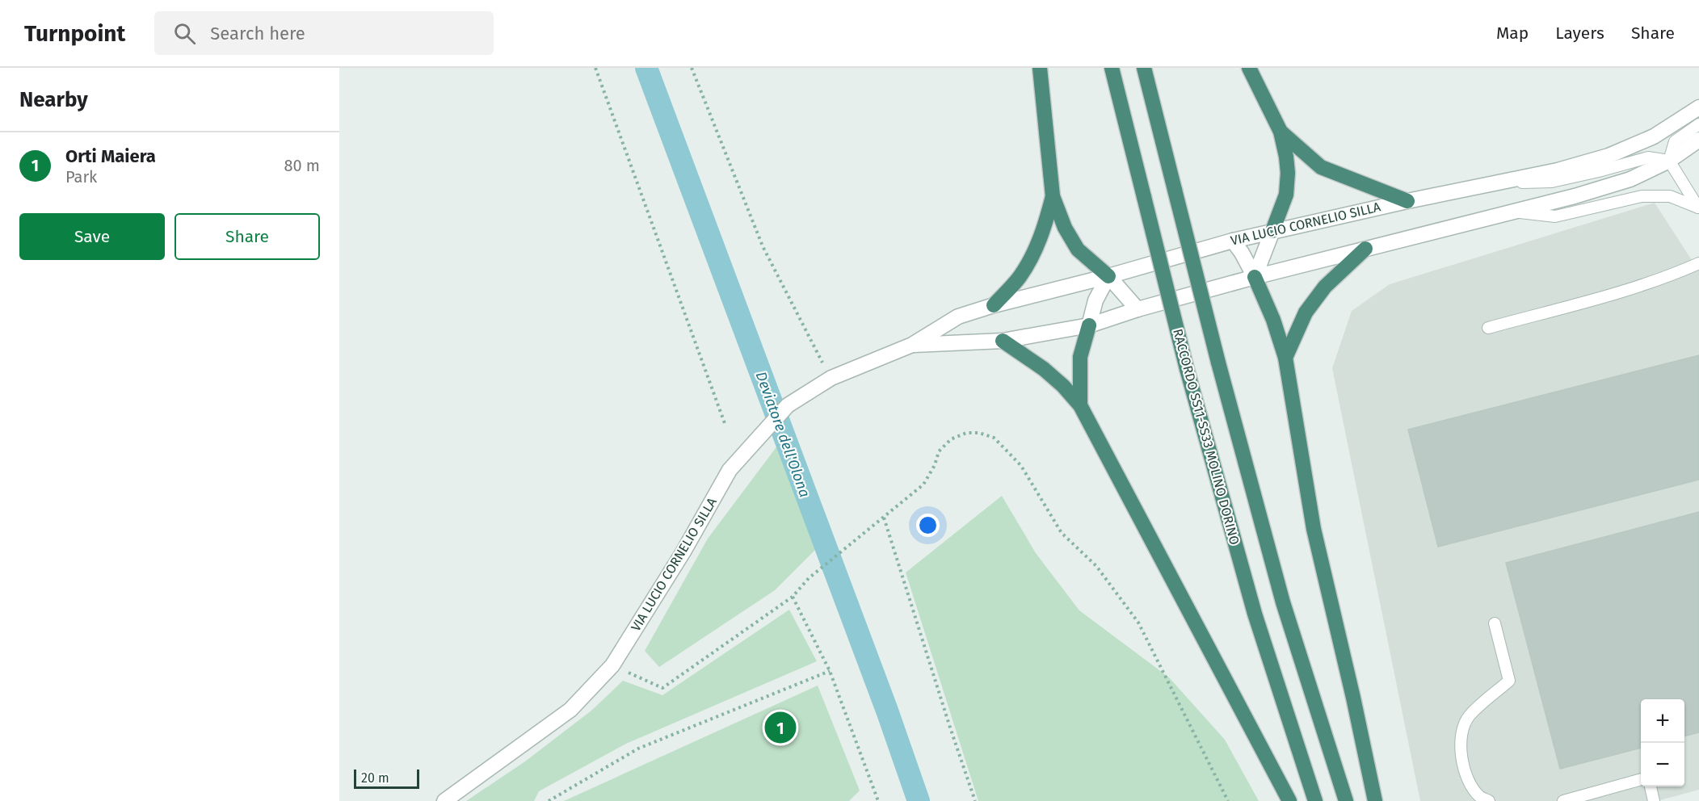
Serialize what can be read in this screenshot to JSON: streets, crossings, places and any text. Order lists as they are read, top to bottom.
{
  "streets": {
    "highway": ["RACCORDO SS11-SS33 MOLINO DORINO"],
    "street": ["VIA LUCIO CORNELIO SILLA"]
  },
  "water": ["Deviatore dell'Olona"],
  "scale_bar": "20 m",
  "page": {
    "header": "Turnpoint",
    "search": "Search here",
    "nav": ["Map", "Layers", "Share"],
    "heading": "Nearby",
    "list": [
      {
        "mark": "1",
        "name": "Orti Maiera",
        "note": "Park",
        "value": "80 m"
      }
    ],
    "buttons": ["Save", "Share"],
    "map_buttons": ["+", "−"],
    "pins": "1",
    "scale": "20 m"
  }
}
